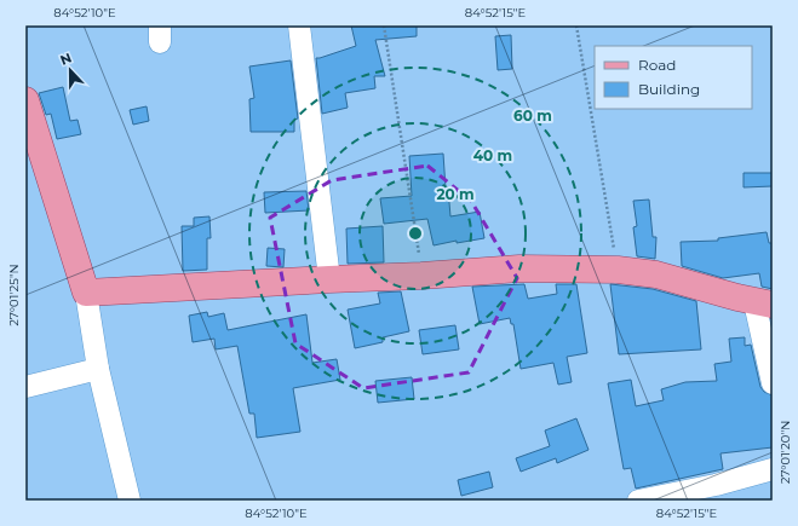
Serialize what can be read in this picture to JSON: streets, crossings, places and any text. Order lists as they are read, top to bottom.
{
  "legend": ["Road", "Building"],
  "north": "top",
  "coordinates": [
    "84°52'10\"E",
    "84°52'15\"E",
    "27°01'25\"N",
    "27°01'20\"N"
  ],
  "rings": ["60 m", "40 m", "20 m"]
}
